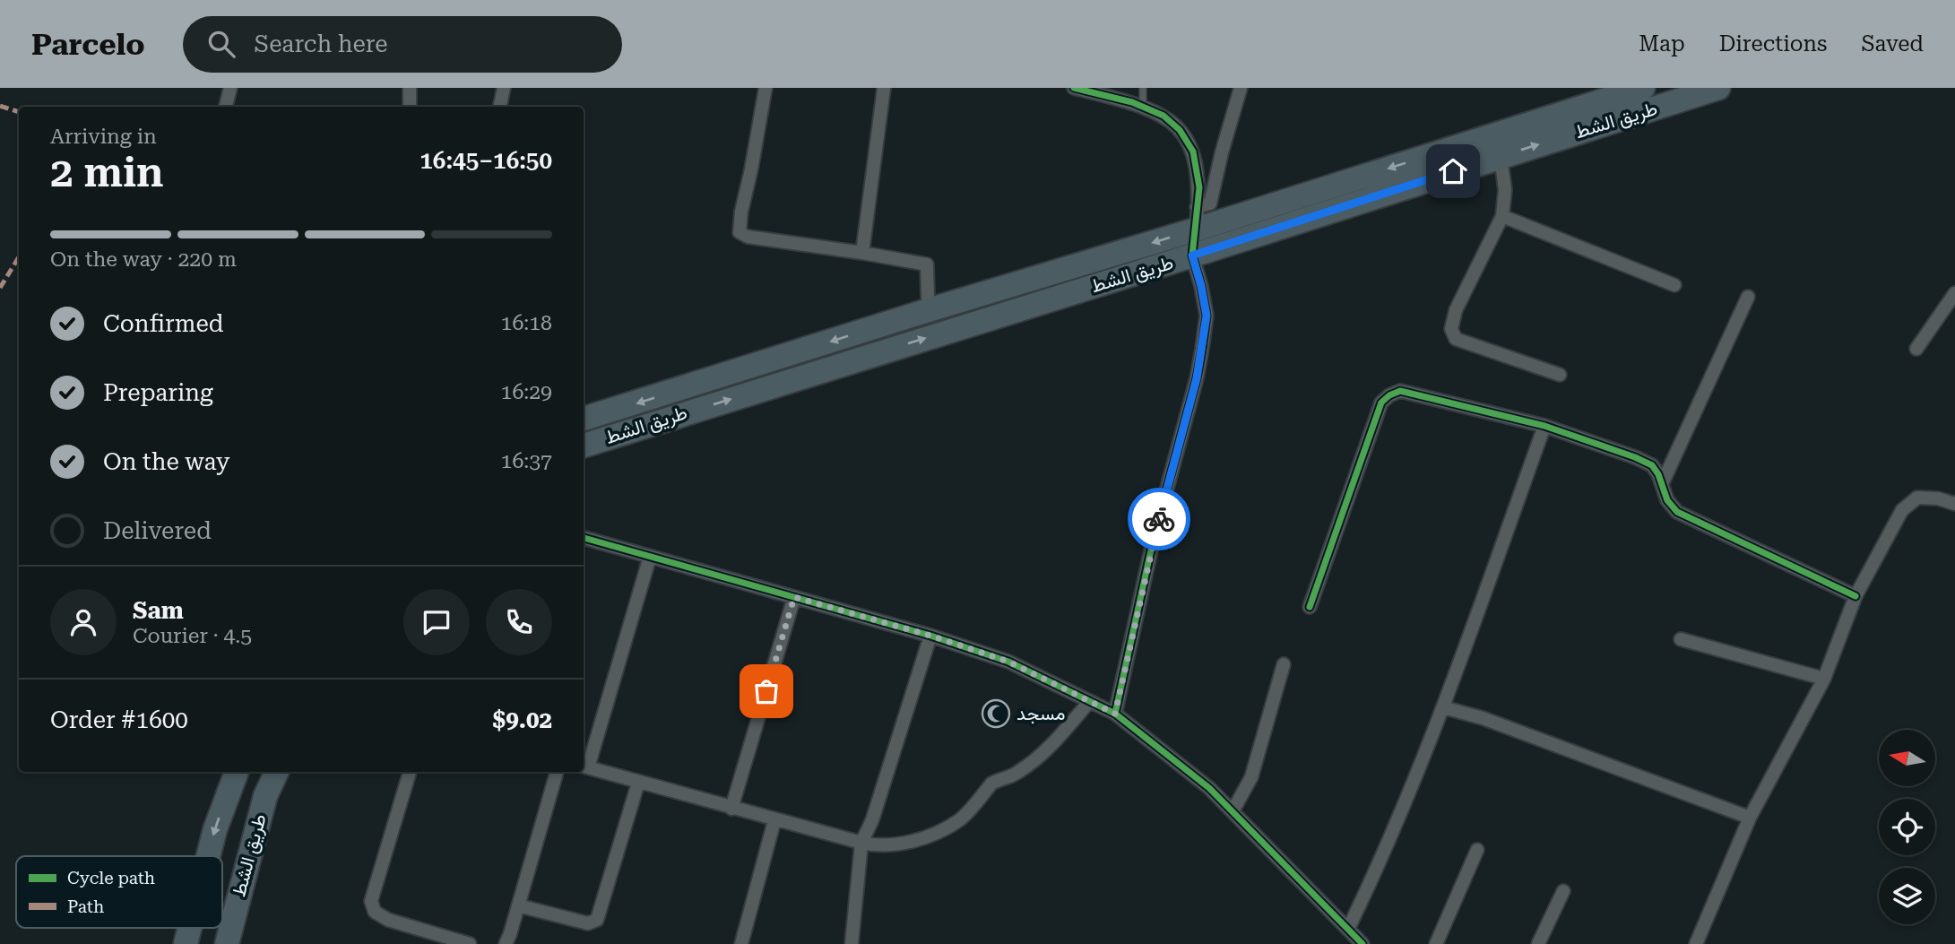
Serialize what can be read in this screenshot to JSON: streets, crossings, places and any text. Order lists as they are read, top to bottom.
{
  "streets": {
    "highway": ["طريق الشط"]
  },
  "places": {
    "mosque": ["مسجد"]
  },
  "legend": ["Cycle path", "Path"],
  "north": "left",
  "page": {
    "header": "Parcelo",
    "search": "Search here",
    "nav": ["Map", "Directions", "Saved"],
    "heading": ["2 min", "Arriving in", "16:45–16:50"],
    "panel": [
      "Sam",
      "Courier · 4.5",
      "Order #1600",
      "$9.02"
    ],
    "bar": "On the way · 220 m",
    "list": [
      ["Confirmed", "16:18"],
      ["Preparing", "16:29"],
      ["On the way", "16:37"],
      "Delivered"
    ]
  }
}
